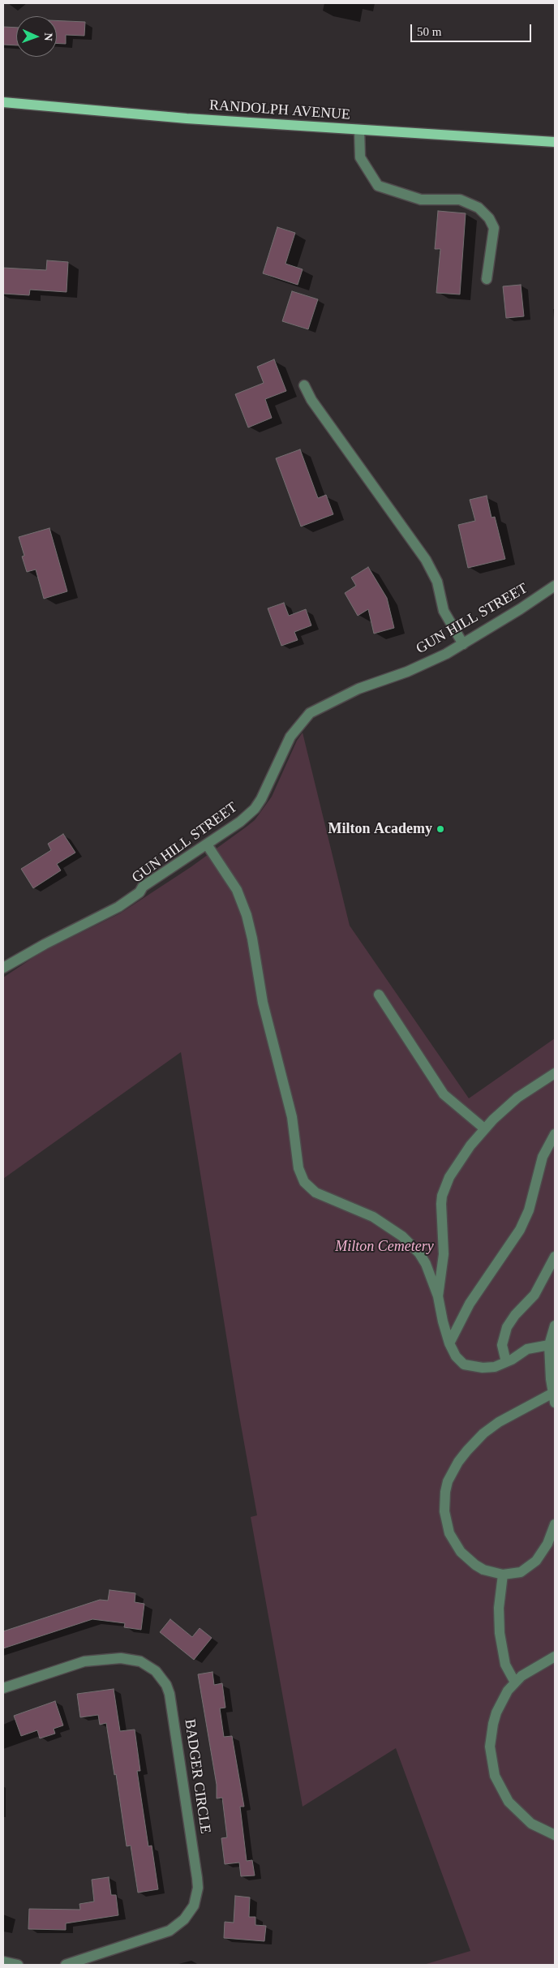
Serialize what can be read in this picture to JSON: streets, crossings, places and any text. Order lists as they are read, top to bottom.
{
  "streets": {
    "main road": ["RANDOLPH AVENUE"],
    "street": ["GUN HILL STREET", "BADGER CIRCLE"]
  },
  "parks": ["Milton Cemetery"],
  "places": ["Milton Academy"],
  "scale_bar": "50 m",
  "north": "right"
}
